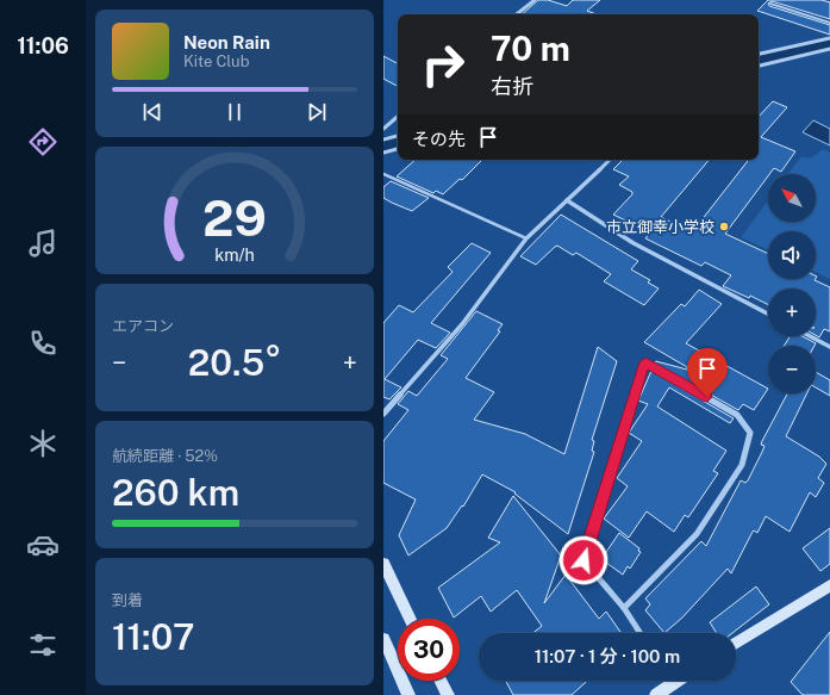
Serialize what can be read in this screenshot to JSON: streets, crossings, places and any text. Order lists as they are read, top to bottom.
{
  "places": ["市立御幸小学校"],
  "north": "top left",
  "page": {
    "tabs": "11:06",
    "turn": ["70 m", "右折"],
    "song": ["Neon Rain", "Kite Club"],
    "then": "その先",
    "map_buttons": ["+", "−"],
    "tile": [
      "エアコン",
      ["航続距離 · 52%", "260 km"],
      ["到着", "11:07"]
    ],
    "heat": ["−", "20.5°", "+"],
    "limit": "30",
    "trip": "11:07 · 1 分 · 100 m",
    "gauge": ["29", "km/h"]
  }
}
